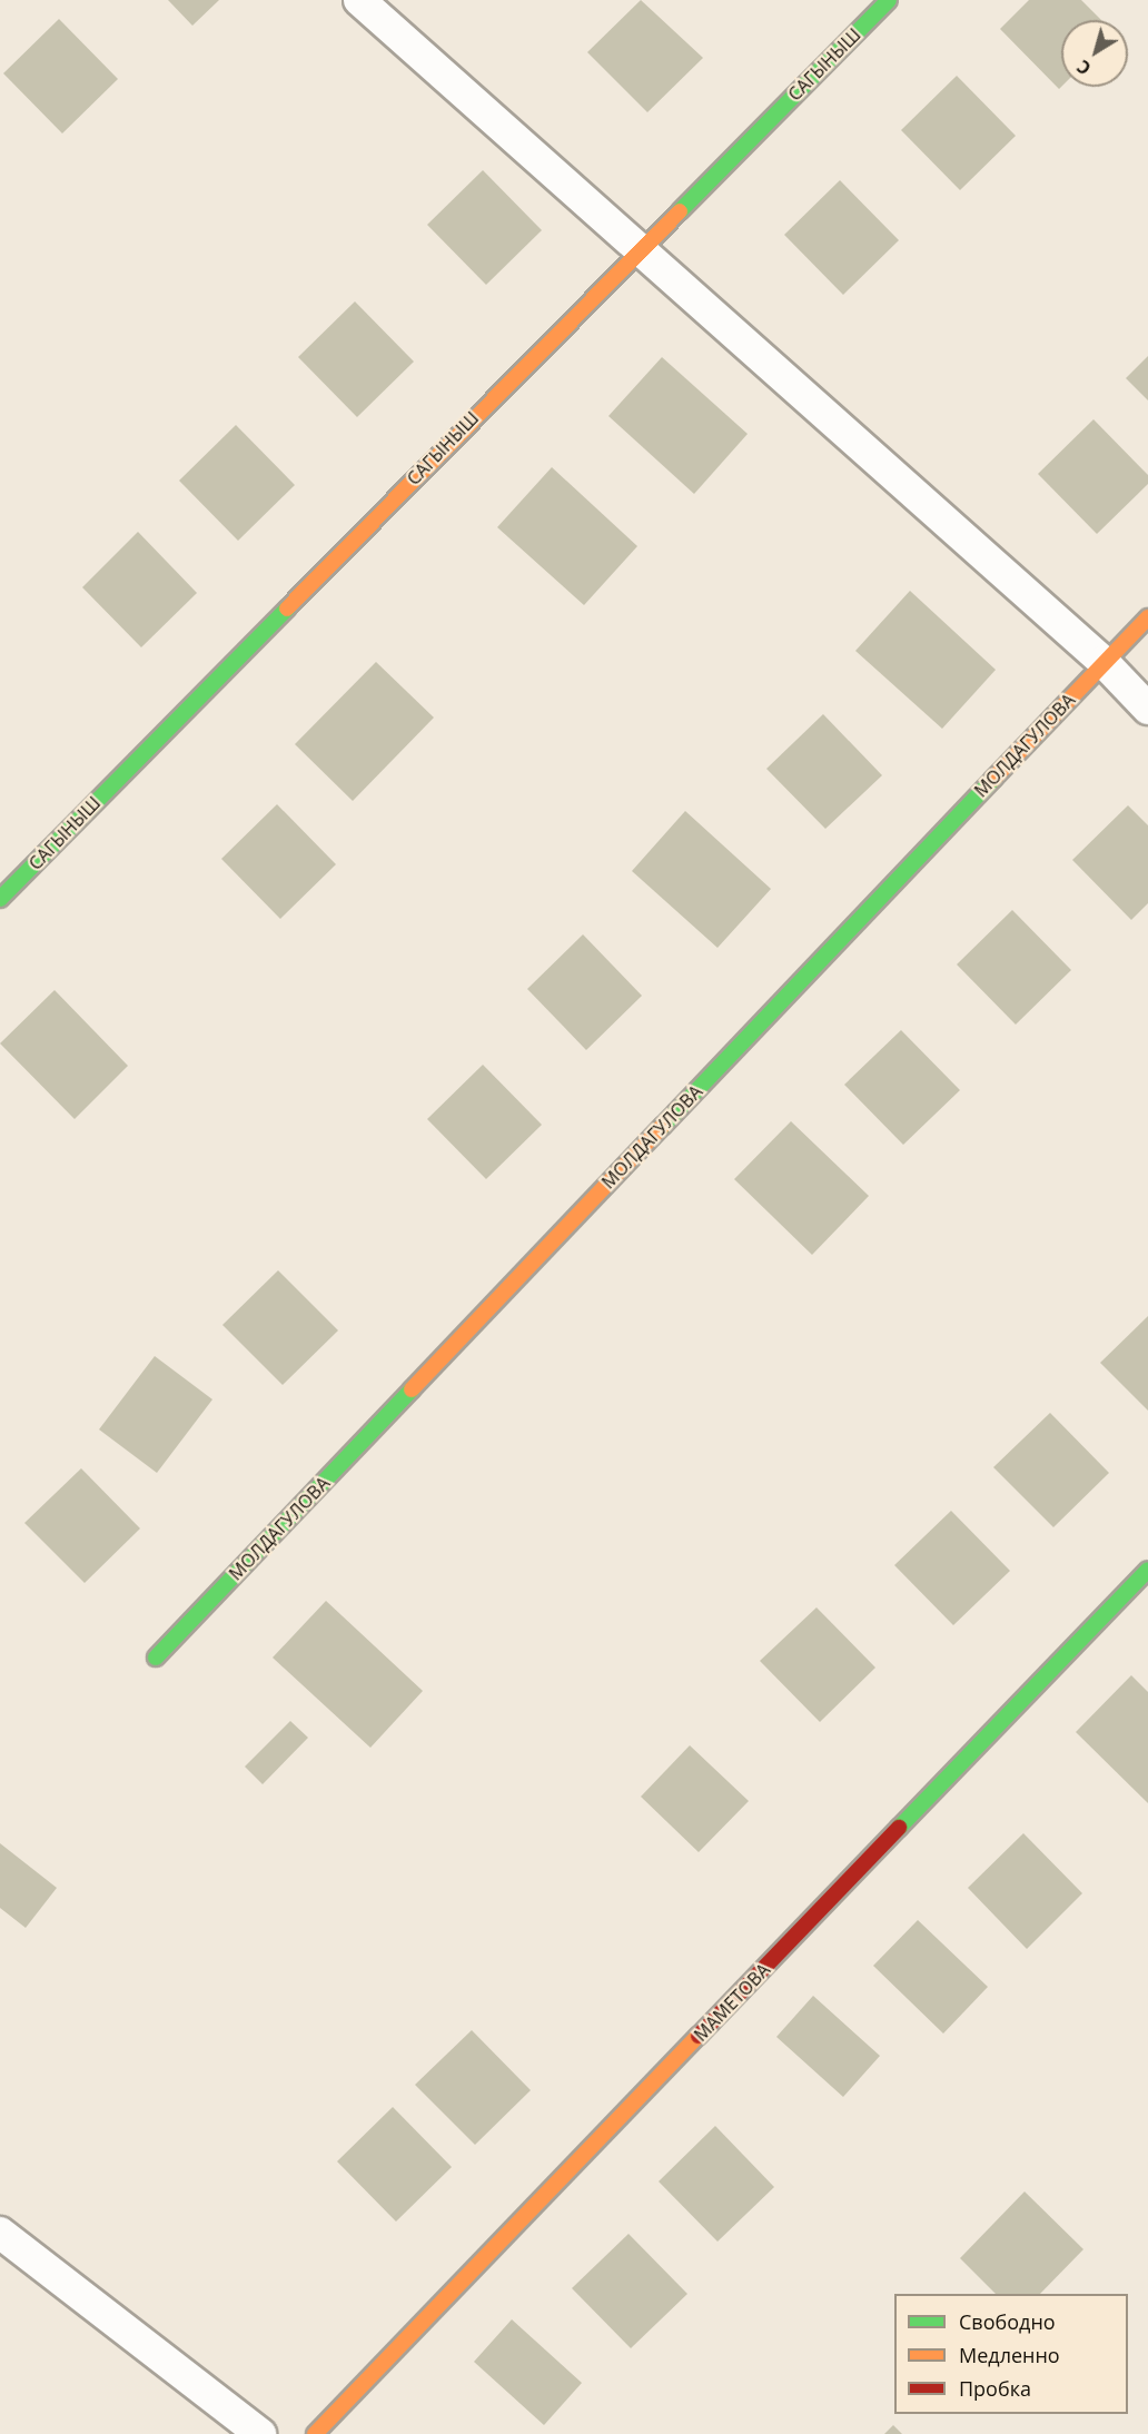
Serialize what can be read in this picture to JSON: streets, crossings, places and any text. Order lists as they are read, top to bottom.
{
  "streets": {
    "street": ["САГЫНЫШ", "МОЛДАГУЛОВА", "МАМЕТОВА"]
  },
  "legend": ["Свободно", "Медленно", "Пробка"],
  "north": "bottom left"
}
